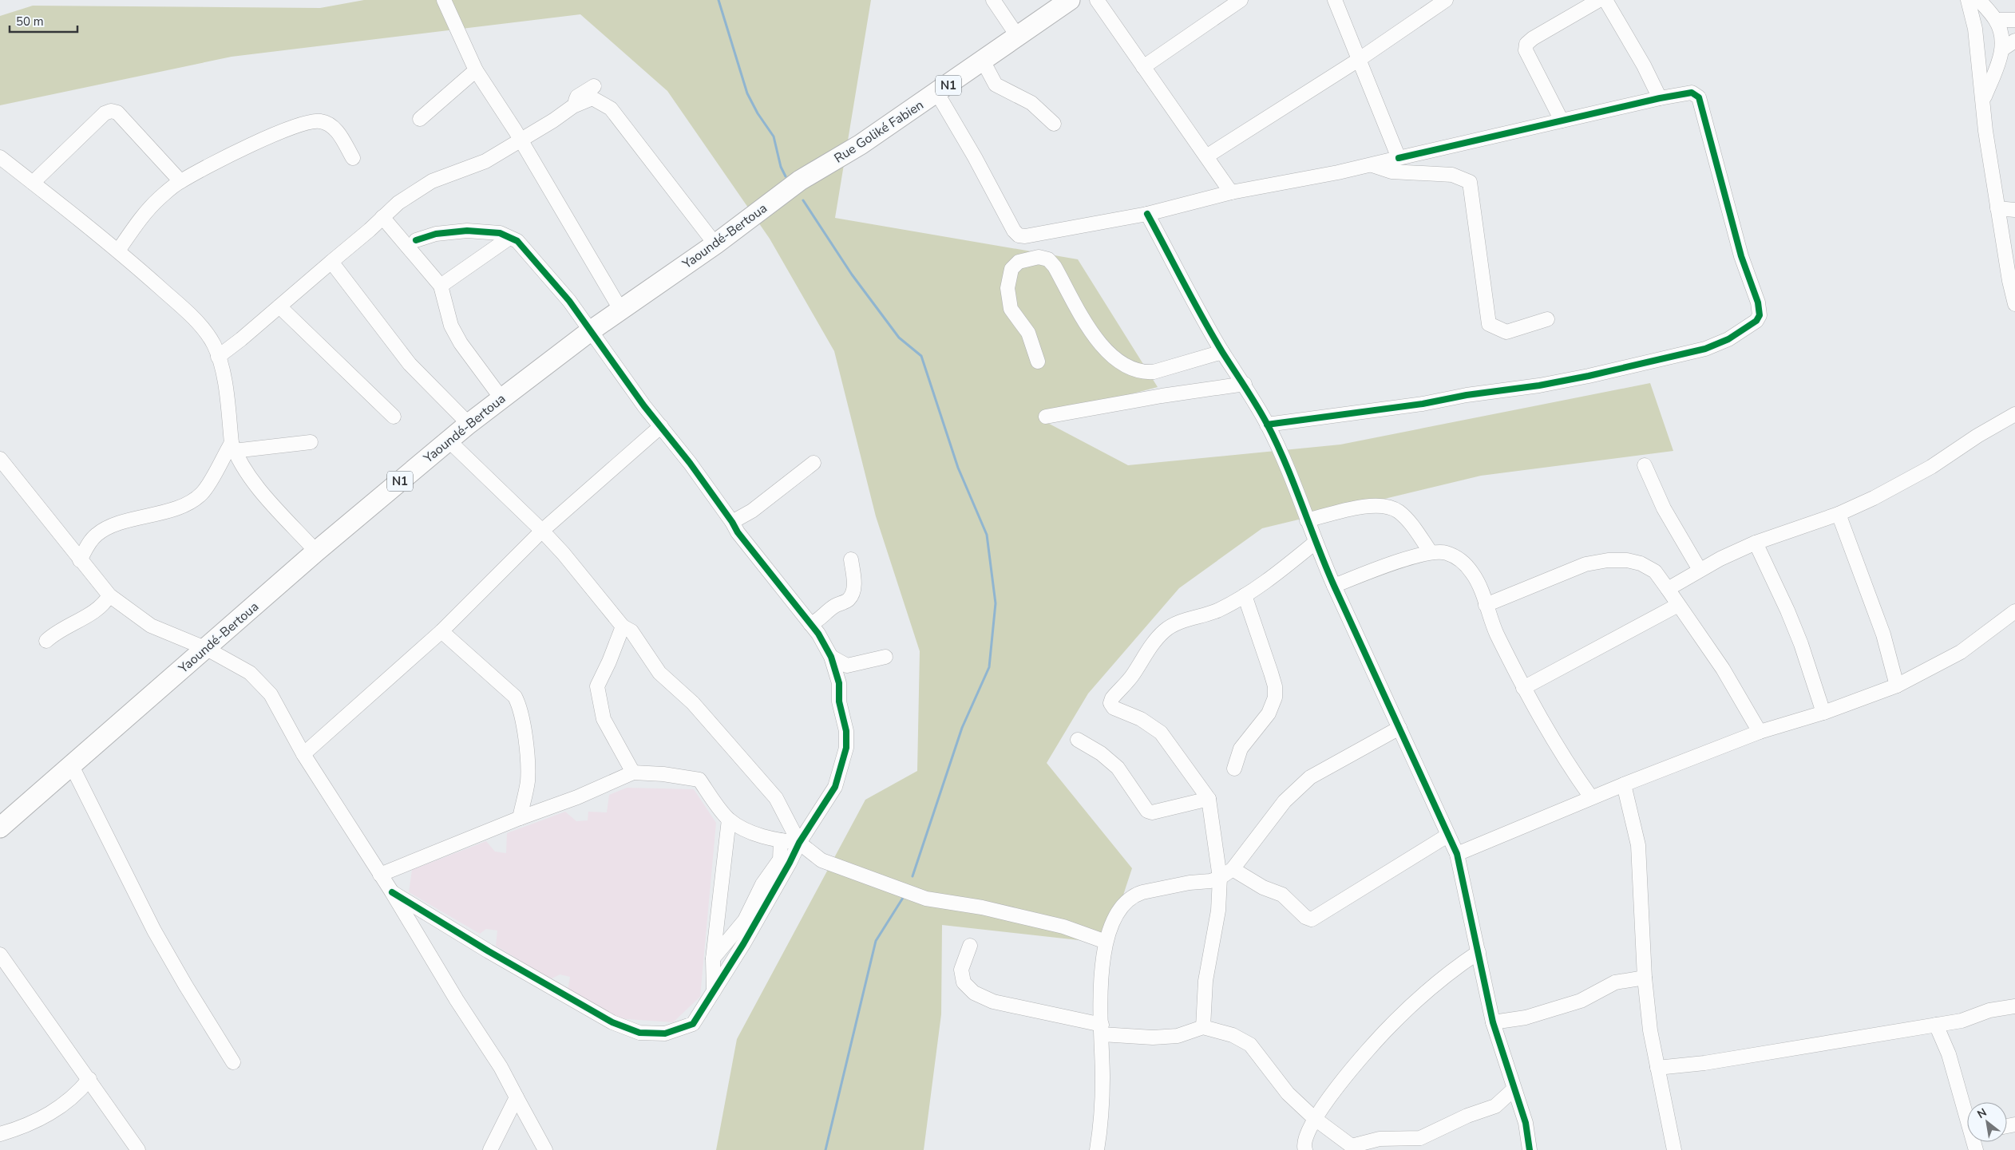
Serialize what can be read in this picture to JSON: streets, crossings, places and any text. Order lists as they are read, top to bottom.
{
  "streets": {
    "highway": ["N1", "Rue Goliké Fabien", "Yaoundé-Bertoua"]
  },
  "crossings": [
    ["Rue Goliké Fabien", "Yaoundé-Bertoua"]
  ],
  "scale_bar": "50 m",
  "north": "top left"
}
